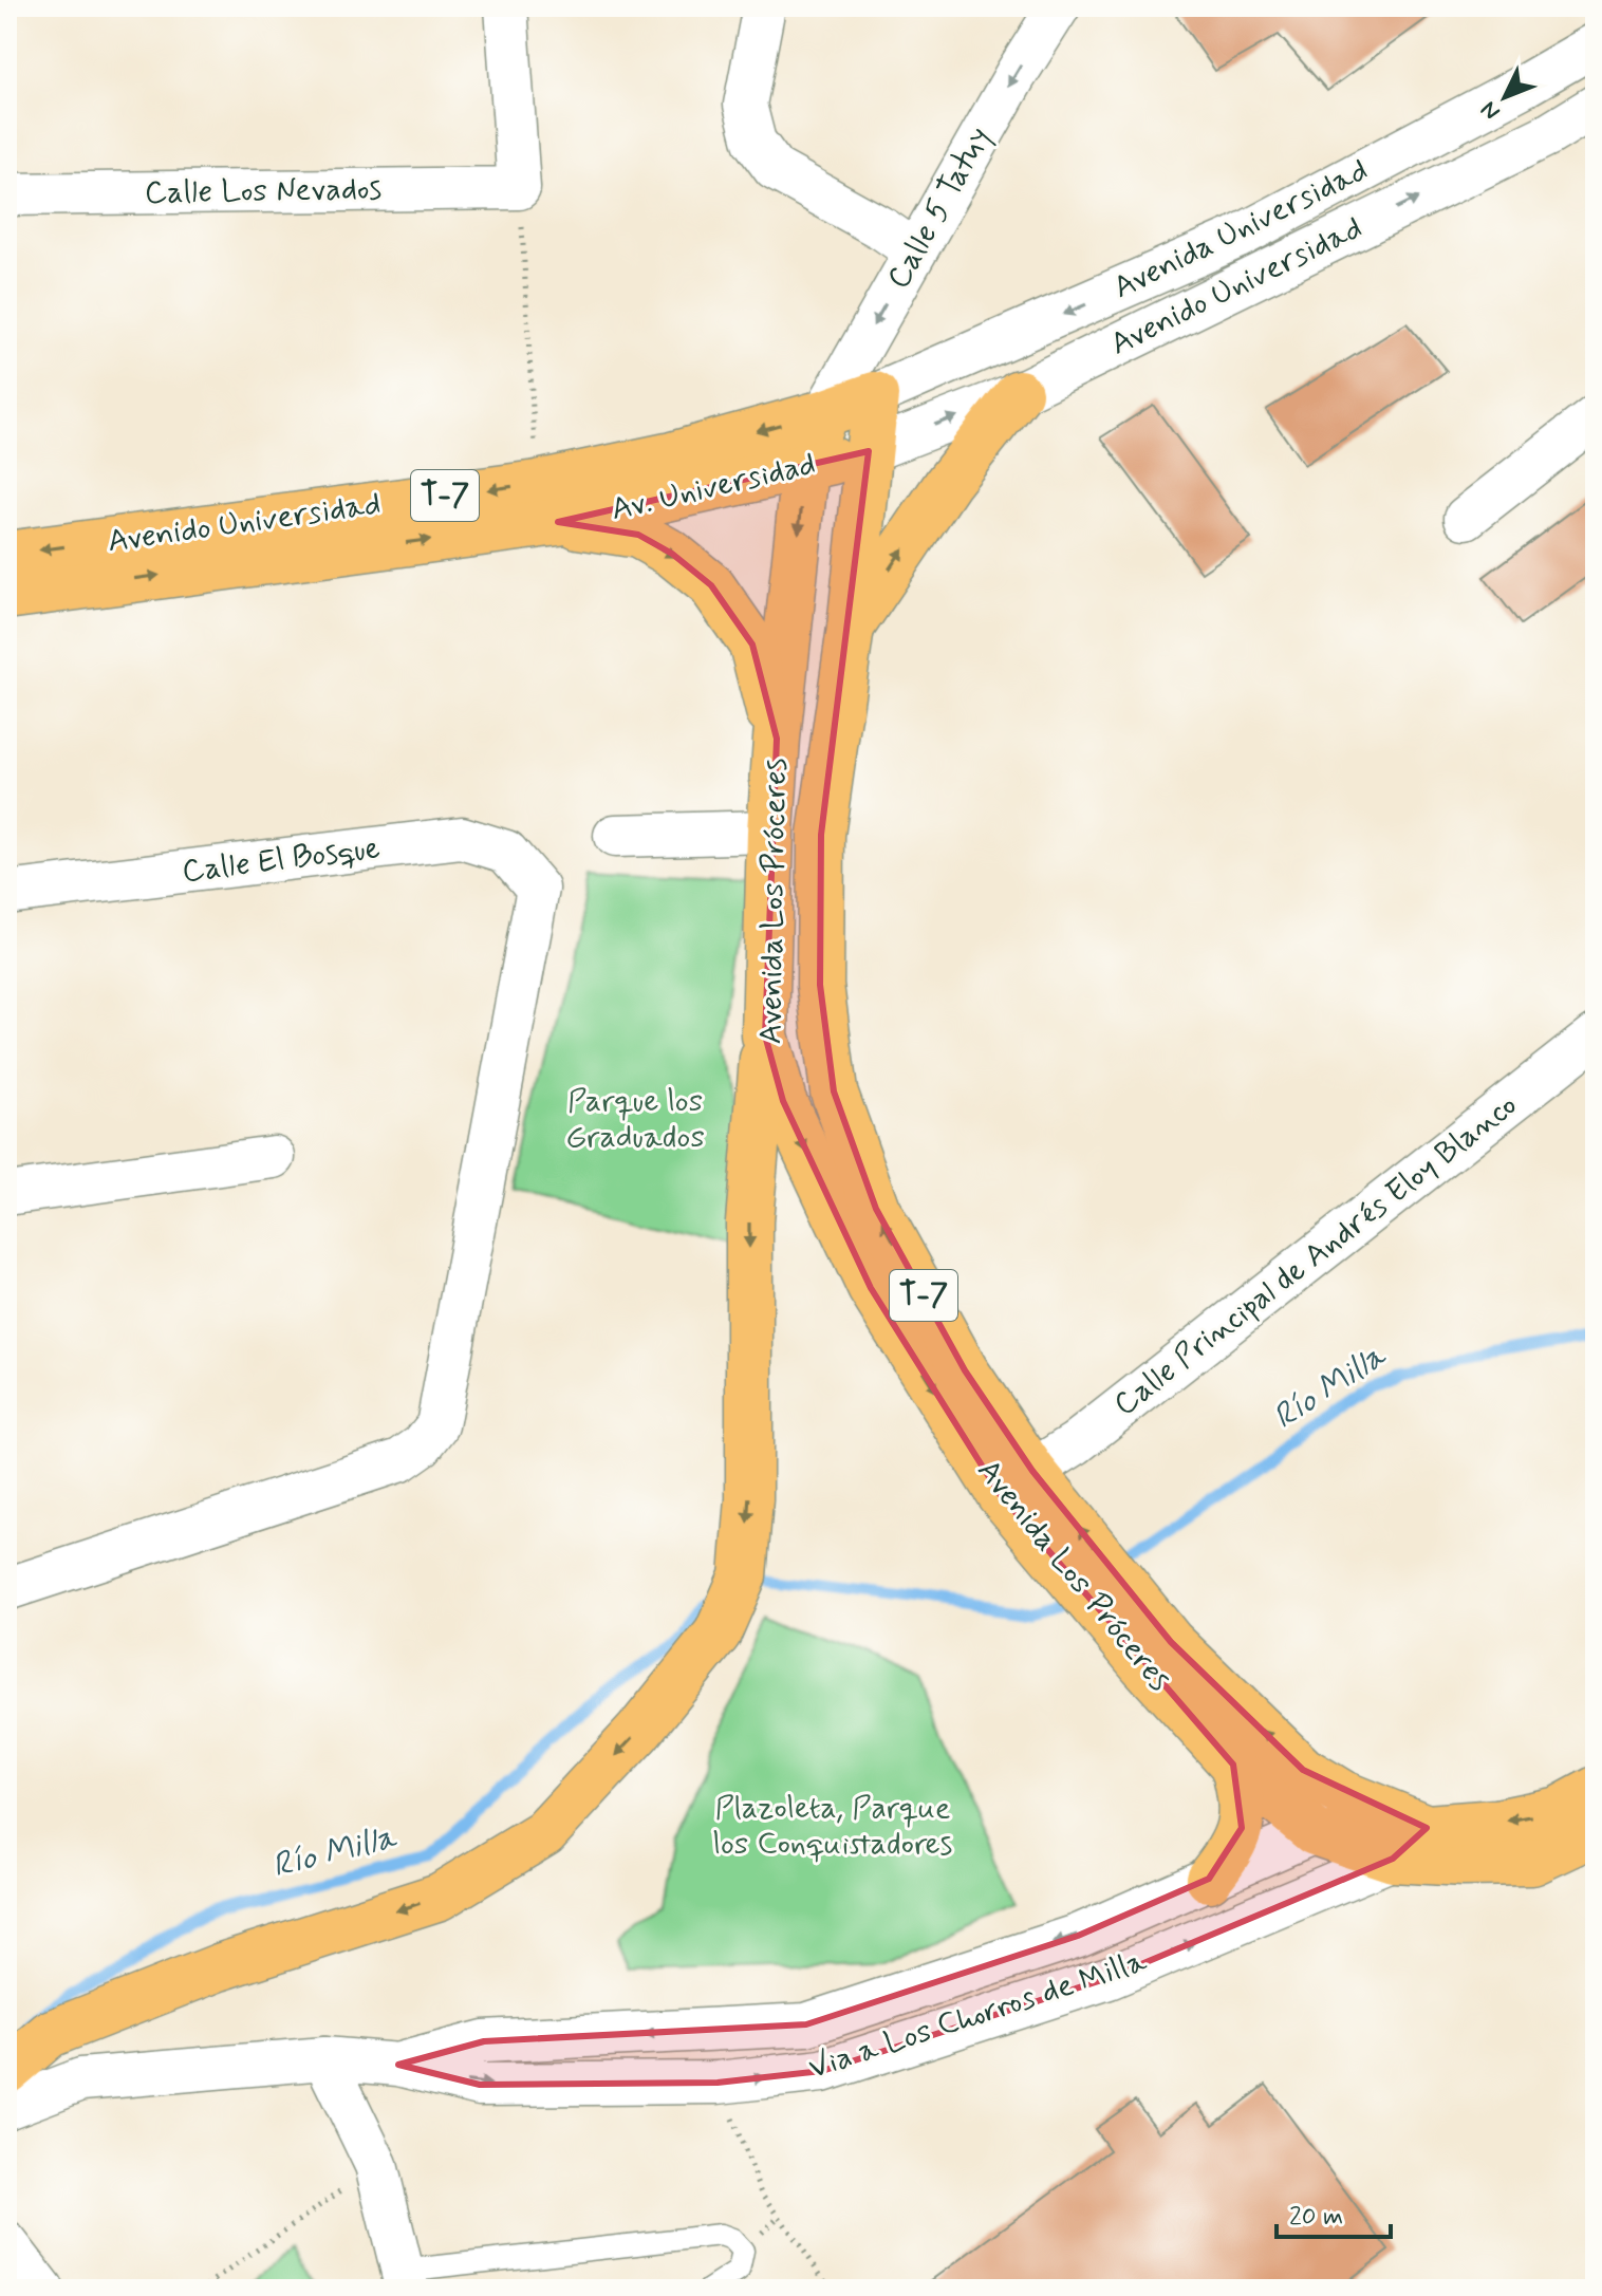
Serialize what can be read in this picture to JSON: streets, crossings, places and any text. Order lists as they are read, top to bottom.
{
  "streets": {
    "highway": [
      "Avenido Universidad",
      "Av. Universidad",
      "T-7",
      "Avenida Los Próceres"
    ],
    "street": [
      "Calle Los Nevados",
      "Calle 5 Tatuy",
      "Avenida Universidad",
      "Calle El Bosque",
      "Calle Principal de Andrés Eloy Blanco",
      "Via a Los Chorros de Milla"
    ]
  },
  "crossings": [
    ["Calle 5 Tatuy", "Avenido Universidad"],
    ["Calle 5 Tatuy", "Avenida Los Próceres"],
    ["Avenida Universidad", "Avenido Universidad"],
    ["Avenida Universidad", "Avenida Los Próceres"],
    ["Avenido Universidad", "Av. Universidad"],
    ["Avenido Universidad", "Avenida Los Próceres"],
    ["Av. Universidad", "Avenida Los Próceres"],
    ["Avenida Los Próceres", "Calle Principal de Andrés Eloy Blanco"],
    ["Avenida Los Próceres", "Via a Los Chorros de Milla"]
  ],
  "one_way": ["Calle 5 Tatuy", "Avenida Universidad"],
  "water": ["Río Milla"],
  "parks": ["Parque los Graduados", "Plazoleta, Parque los Conquistadores"],
  "scale_bar": "20 m",
  "north": "bottom left"
}
